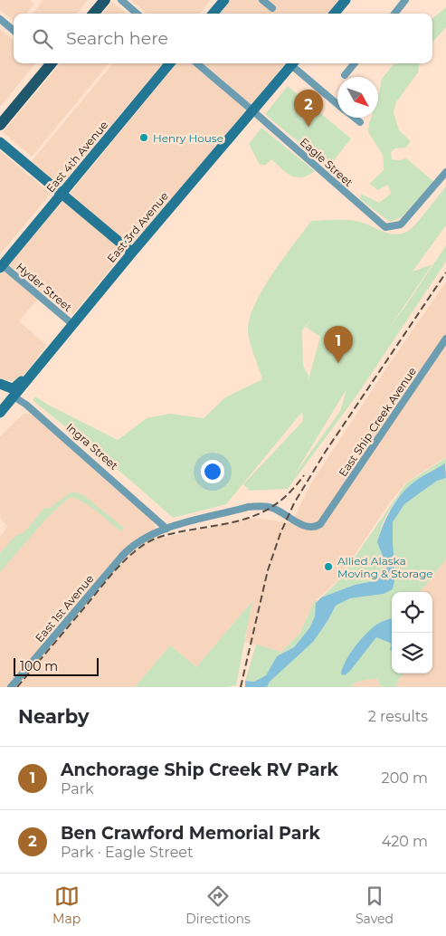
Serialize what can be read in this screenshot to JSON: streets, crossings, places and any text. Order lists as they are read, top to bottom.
{
  "streets": {
    "main road": ["East 4th Avenue", "East 3rd Avenue", "Ingra Street"],
    "street": [
      "Eagle Street",
      "Hyder Street",
      "East Ship Creek Avenue",
      "East 1st Avenue"
    ]
  },
  "crossings": [
    ["East 4th Avenue", "Hyder Street"],
    ["Eagle Street", "East 3rd Avenue"],
    ["East 3rd Avenue", "Hyder Street"],
    ["East 3rd Avenue", "Ingra Street"],
    ["East Ship Creek Avenue", "East 1st Avenue"],
    ["Ingra Street", "East 1st Avenue"]
  ],
  "places": ["Henry House", "Allied Alaska Moving & Storage"],
  "scale_bar": "100 m",
  "north": "bottom right",
  "page": {
    "search": "Search here",
    "pins": ["2", "1"],
    "scale": "100 m",
    "heading": ["Nearby", "2 results"],
    "list": [
      {
        "mark": "1",
        "name": "Anchorage Ship Creek RV Park",
        "note": "Park",
        "value": "200 m"
      },
      {
        "mark": "2",
        "name": "Ben Crawford Memorial Park",
        "note": "Park · Eagle Street",
        "value": "420 m"
      }
    ],
    "nav": ["Map", "Directions", "Saved"]
  }
}
